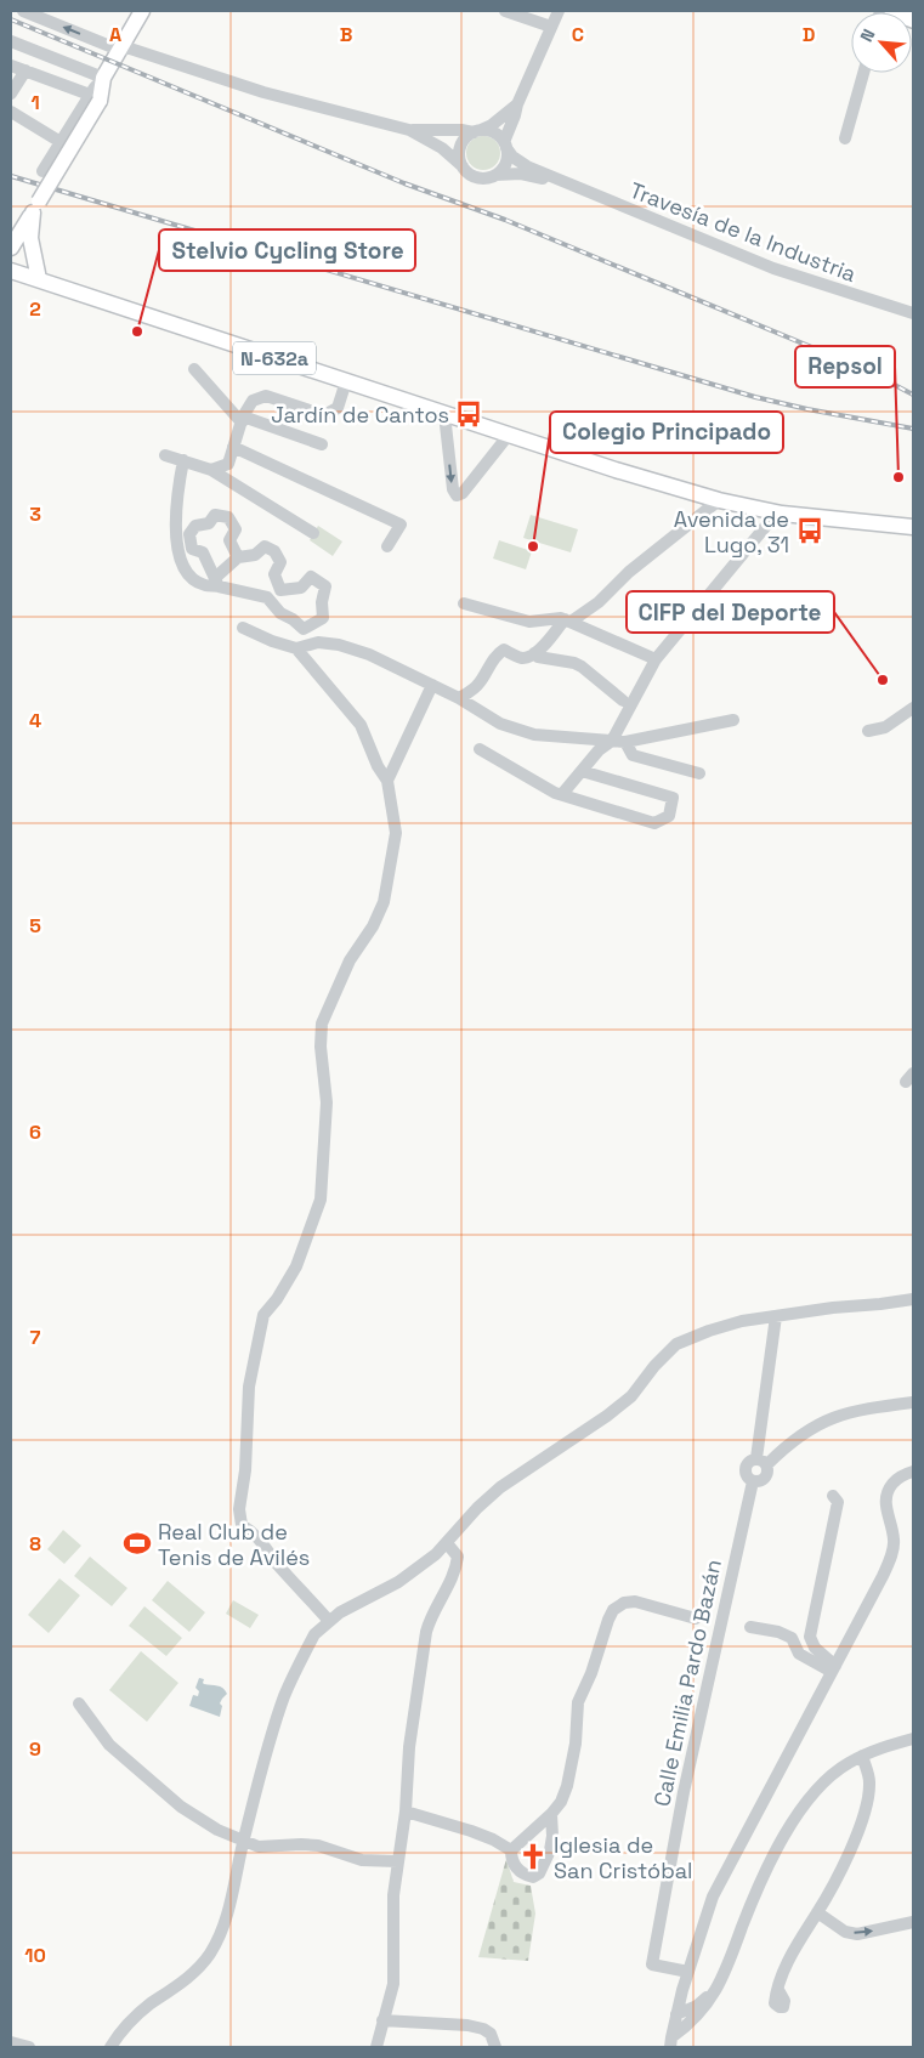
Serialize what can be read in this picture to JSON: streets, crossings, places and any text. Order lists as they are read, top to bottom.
{
  "streets": {
    "main road": ["N-632a"],
    "street": ["Travesía de la Industria", "Calle Emilia Pardo Bazán"]
  },
  "places": {
    "other": [
      "Stelvio Cycling Store",
      "Repsol",
      "Colegio Principado",
      "CIFP del Deporte"
    ],
    "bus stop": ["Jardín de Cantos", "Avenida de Lugo, 31"],
    "sports": ["Real Club de Tenis de Avilés"],
    "church": ["Iglesia de San Cristóbal"]
  },
  "north": "top left",
  "grid": {
    "columns": [
      "A",
      "B",
      "C",
      "D"
    ],
    "rows": [
      "1",
      "2",
      "3",
      "4",
      "5",
      "6",
      "7",
      "8",
      "9",
      "10"
    ]
  }
}
